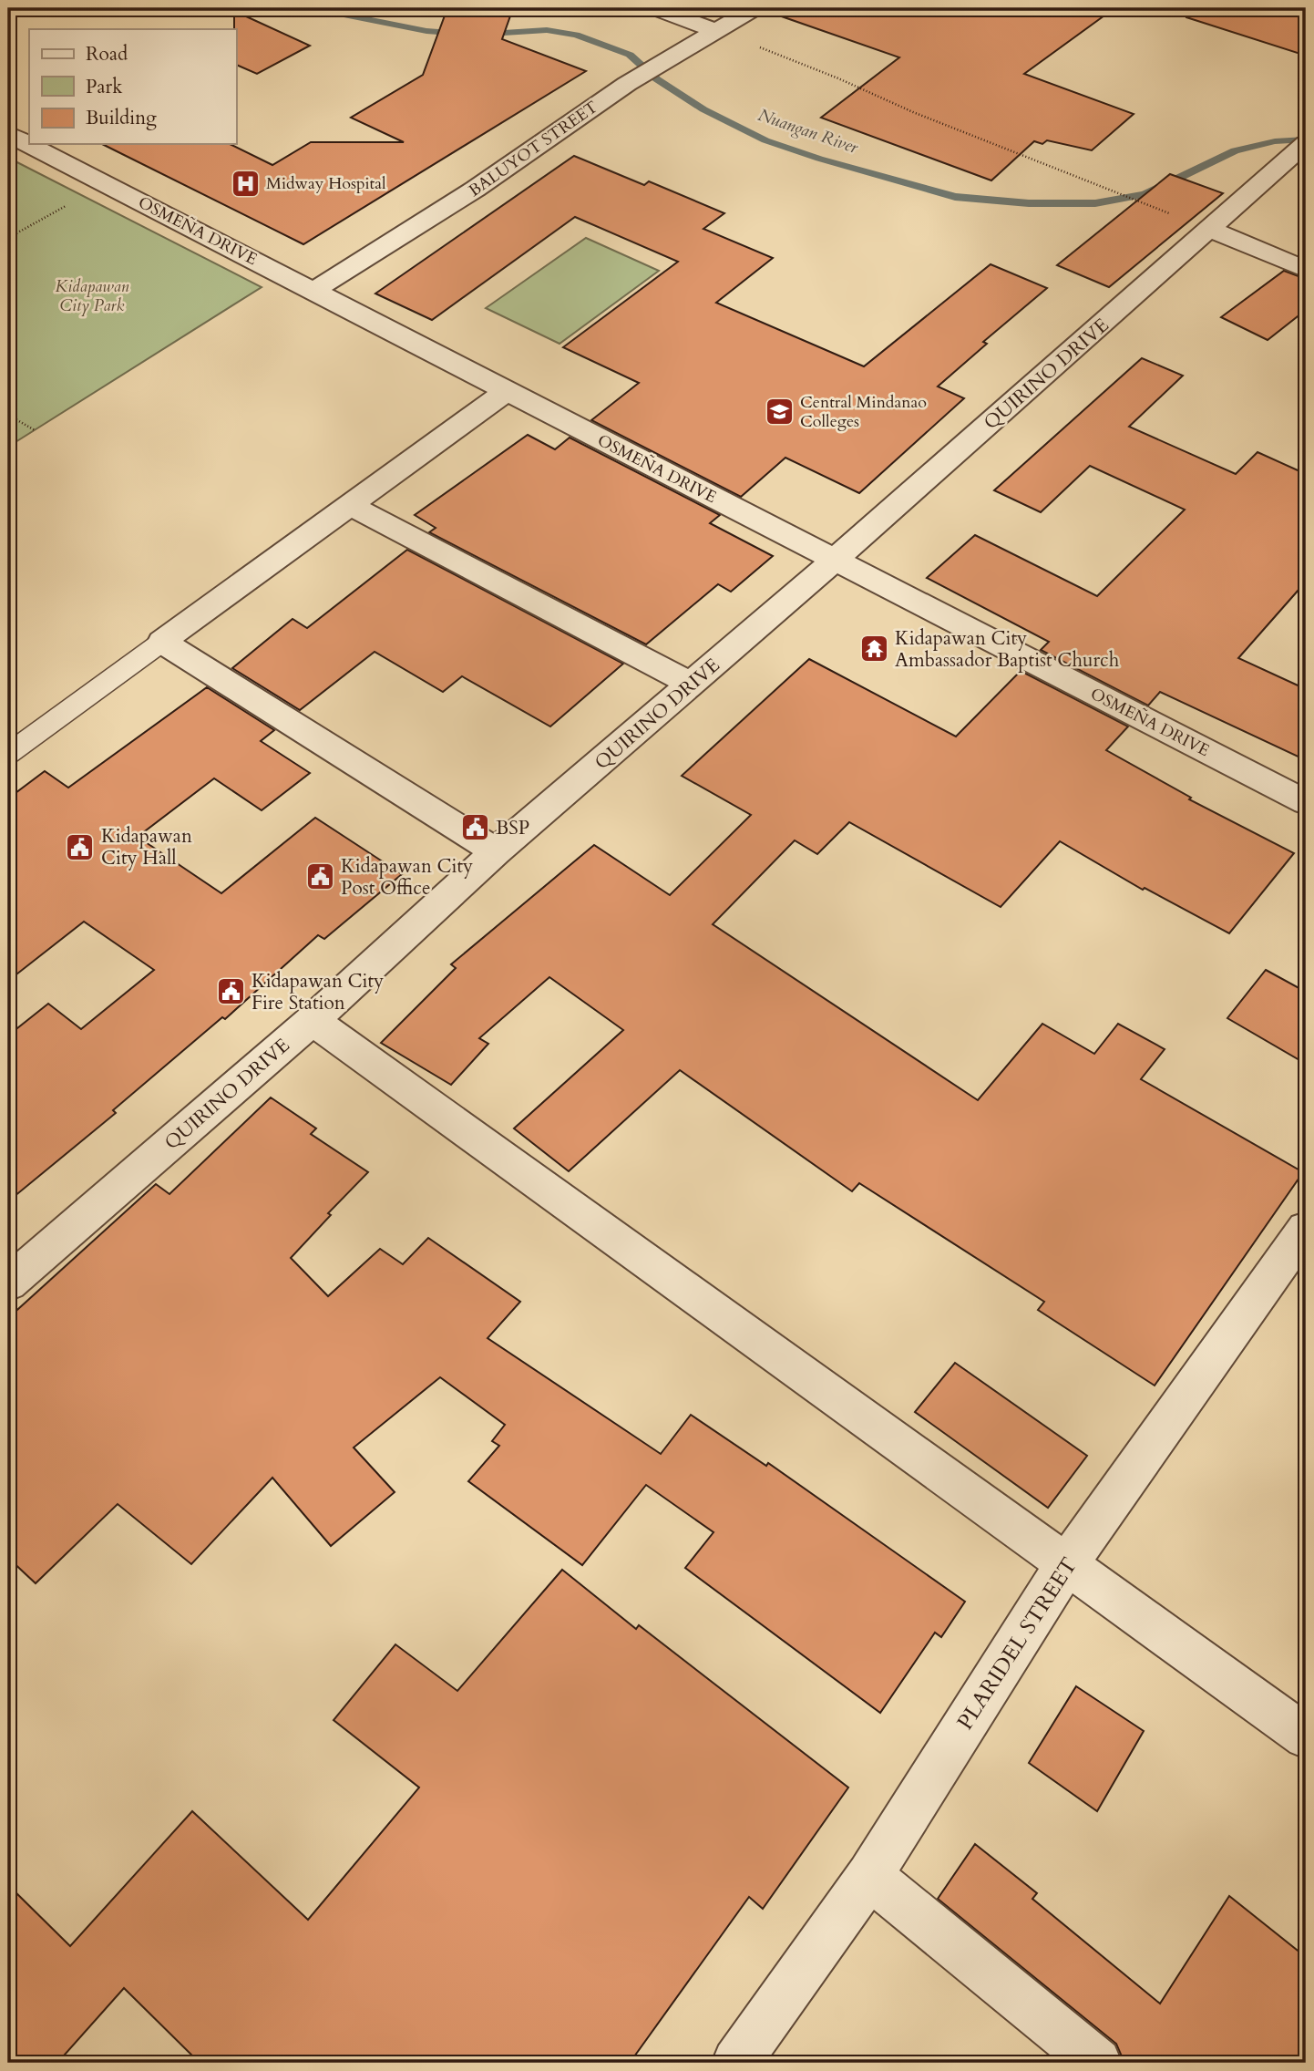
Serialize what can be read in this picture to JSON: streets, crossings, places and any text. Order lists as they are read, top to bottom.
{
  "streets": {
    "street": [
      "BALUYOT STREET",
      "OSMEÑA DRIVE",
      "QUIRINO DRIVE",
      "PLARIDEL STREET"
    ]
  },
  "crossings": [
    ["BALUYOT STREET", "OSMEÑA DRIVE"],
    ["OSMEÑA DRIVE", "QUIRINO DRIVE"]
  ],
  "water": ["Nuangan River"],
  "parks": ["Kidapawan City Park"],
  "places": {
    "hospital": ["Midway Hospital"],
    "school or university": ["Central Mindanao Colleges"],
    "temple": ["Kidapawan City Ambassador Baptist Church"],
    "public building": [
      "BSP",
      "Kidapawan City Hall",
      "Kidapawan City Post Office",
      "Kidapawan City Fire Station"
    ]
  },
  "legend": ["Road", "Park", "Building"]
}
